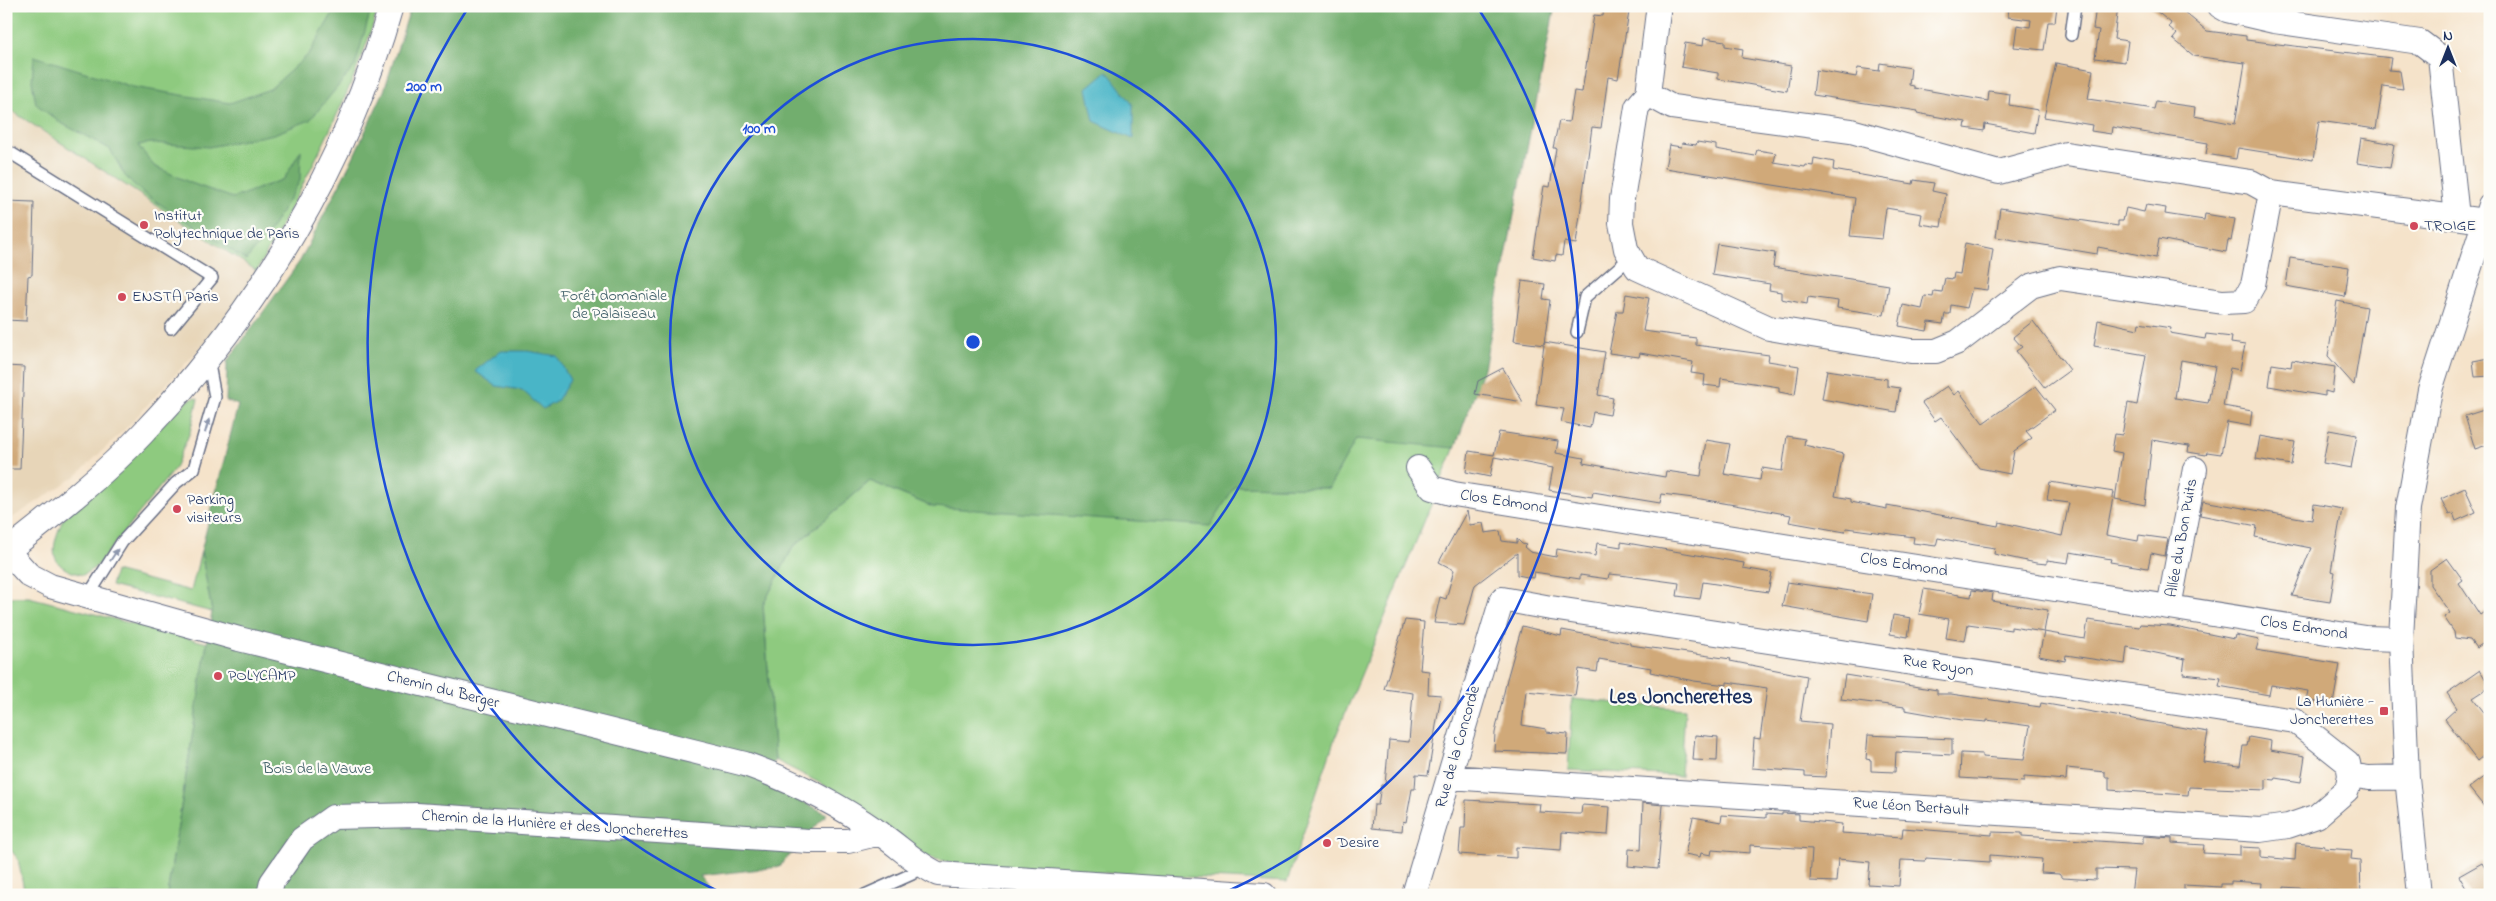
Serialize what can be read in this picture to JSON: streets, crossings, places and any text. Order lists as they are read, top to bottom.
{
  "streets": {
    "street": [
      "Clos Edmond",
      "Allée du Bon Puits",
      "Rue Royon",
      "Chemin du Berger",
      "Rue de la Concorde",
      "Rue Léon Bertault",
      "Chemin de la Hunière et des Joncherettes"
    ]
  },
  "crossings": [
    ["Clos Edmond", "Allée du Bon Puits"],
    ["Rue Royon", "Rue de la Concorde"],
    ["Rue Royon", "Rue Léon Bertault"],
    ["Chemin du Berger", "Chemin de la Hunière et des Joncherettes"],
    ["Rue de la Concorde", "Rue Léon Bertault"]
  ],
  "districts": ["Les Joncherettes"],
  "parks": ["Forêt domaniale de Palaiseau", "Bois de la Vauve"],
  "places": {
    "other": [
      "Institut Polytechnique de Paris",
      "TROIGE",
      "ENSTA Paris",
      "Parking visiteurs",
      "POLYCAMP",
      "Desire"
    ],
    "transit": ["La Hunière - Joncherettes"]
  },
  "north": "top",
  "rings": ["200 m", "100 m"]
}
